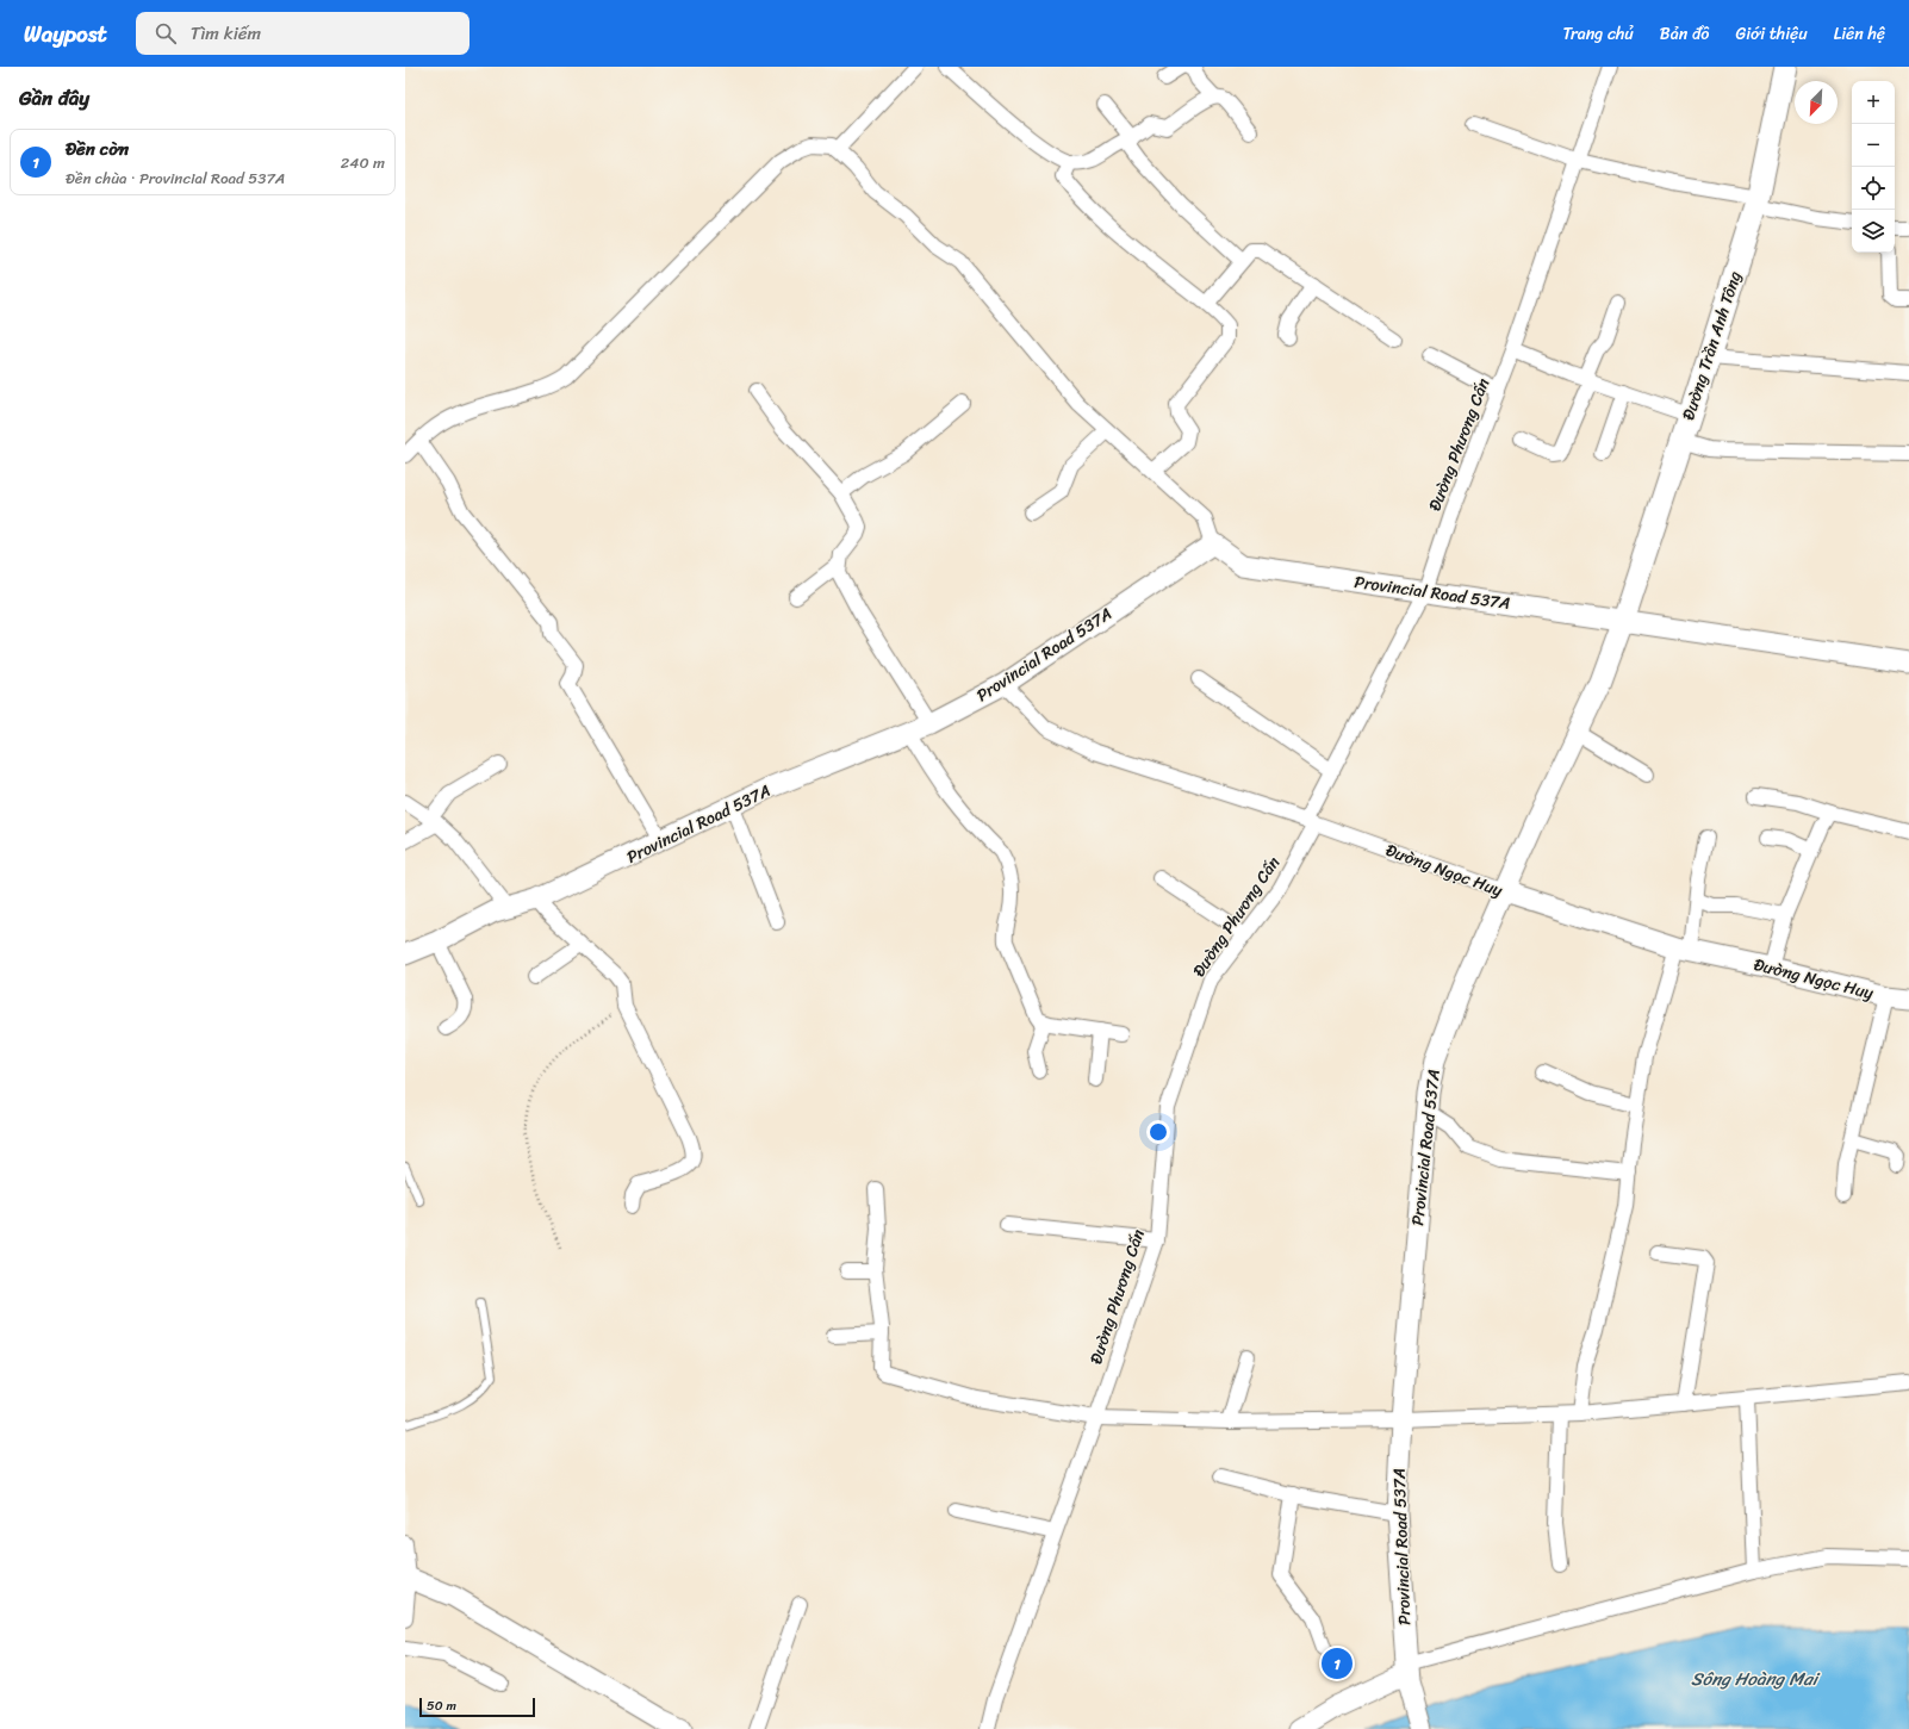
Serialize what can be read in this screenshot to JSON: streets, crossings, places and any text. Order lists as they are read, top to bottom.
{
  "streets": {
    "main road": ["Đường Trần Anh Tông", "Provincial Road 537A", "Đường Ngọc Huy"],
    "street": ["Đường Phương Cấn"]
  },
  "crossings": [
    ["Đường Trần Anh Tông", "Provincial Road 537A"],
    ["Đường Phương Cấn", "Provincial Road 537A"],
    ["Đường Phương Cấn", "Đường Ngọc Huy"],
    ["Provincial Road 537A", "Đường Ngọc Huy"]
  ],
  "water": ["Sông Hoàng Mai"],
  "scale_bar": "50 m",
  "north": "bottom left",
  "page": {
    "header": "Waypost",
    "search": "Tìm kiếm",
    "nav": [
      "Trang chủ",
      "Bản đồ",
      "Giới thiệu",
      "Liên hệ"
    ],
    "heading": "Gần đây",
    "map_buttons": ["+", "−"],
    "list": [
      {
        "mark": "1",
        "name": "Đền cờn",
        "note": "Đền chùa · Provincial Road 537A",
        "value": "240 m"
      }
    ],
    "pins": "1",
    "scale": "50 m"
  }
}
